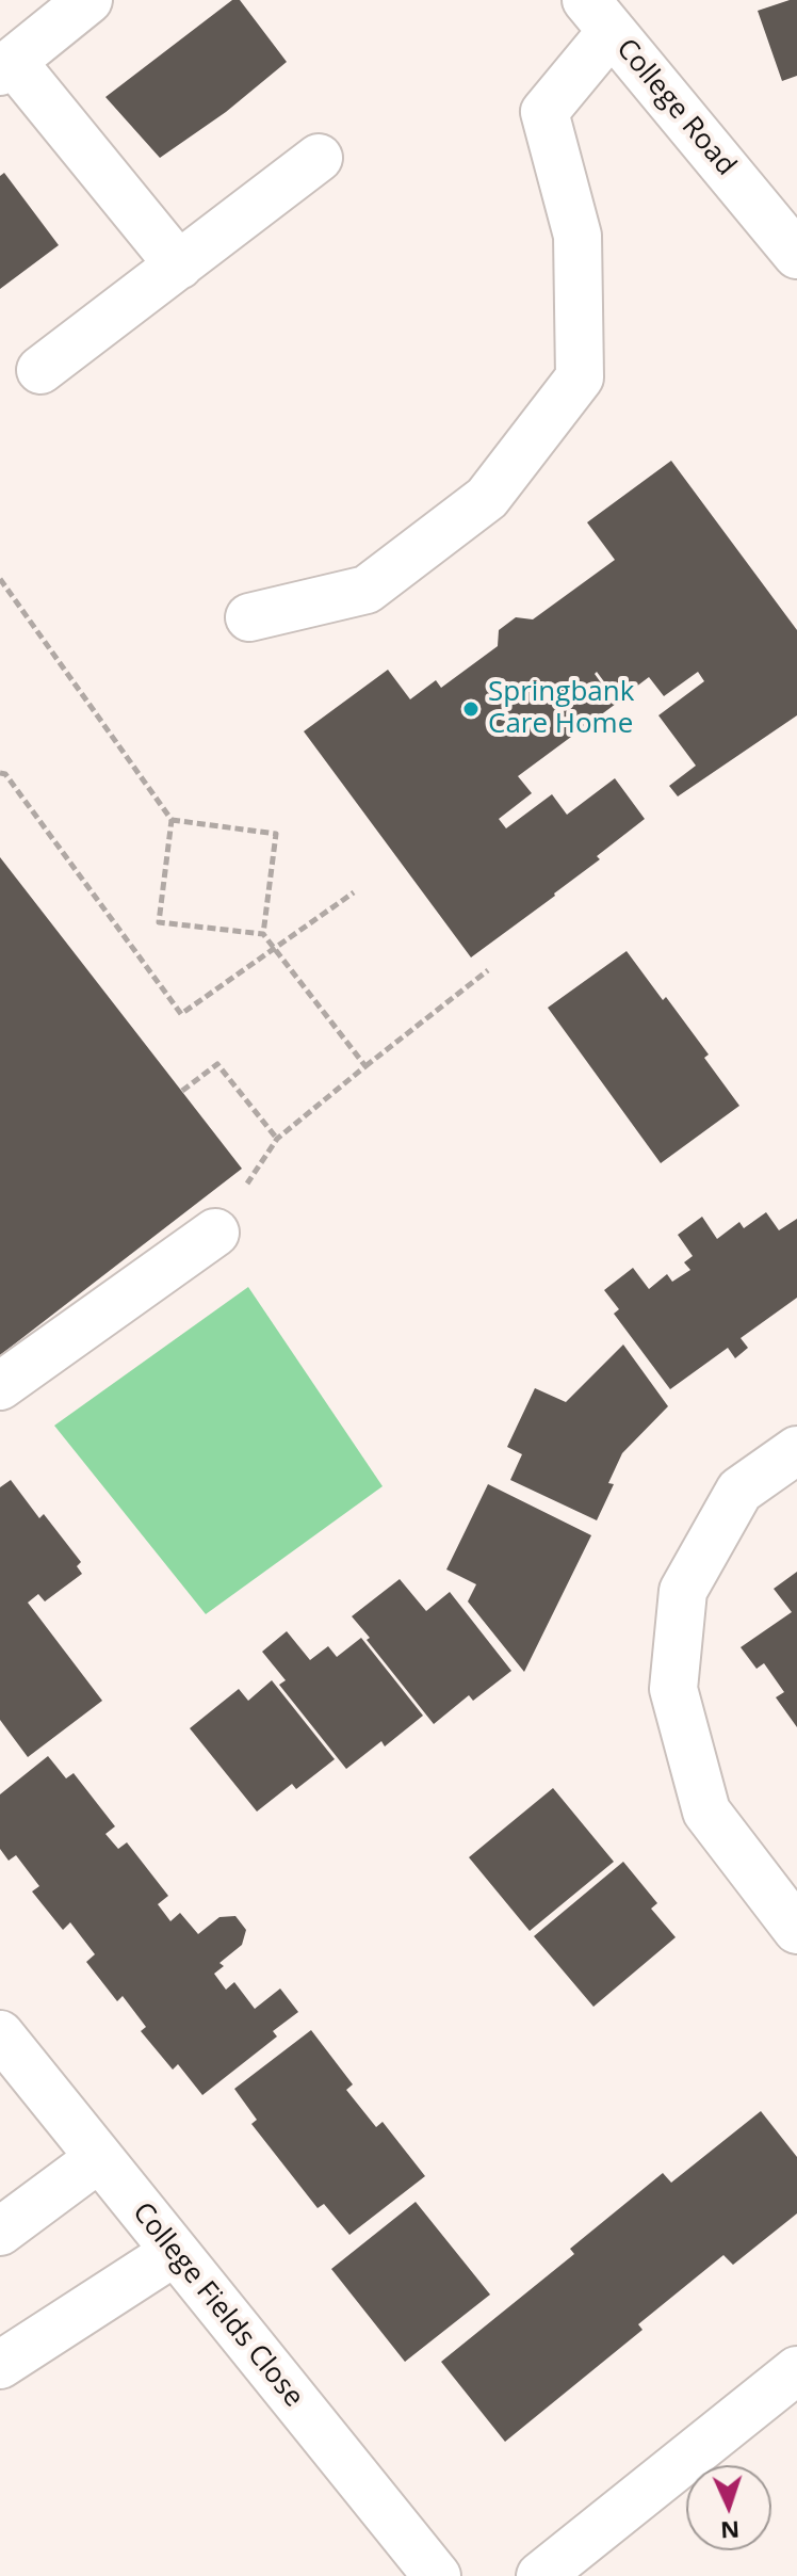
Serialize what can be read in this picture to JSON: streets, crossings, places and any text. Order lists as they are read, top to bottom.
{
  "streets": {
    "street": ["College Road", "College Fields Close"]
  },
  "places": ["Springbank Care Home"],
  "north": "bottom"
}
